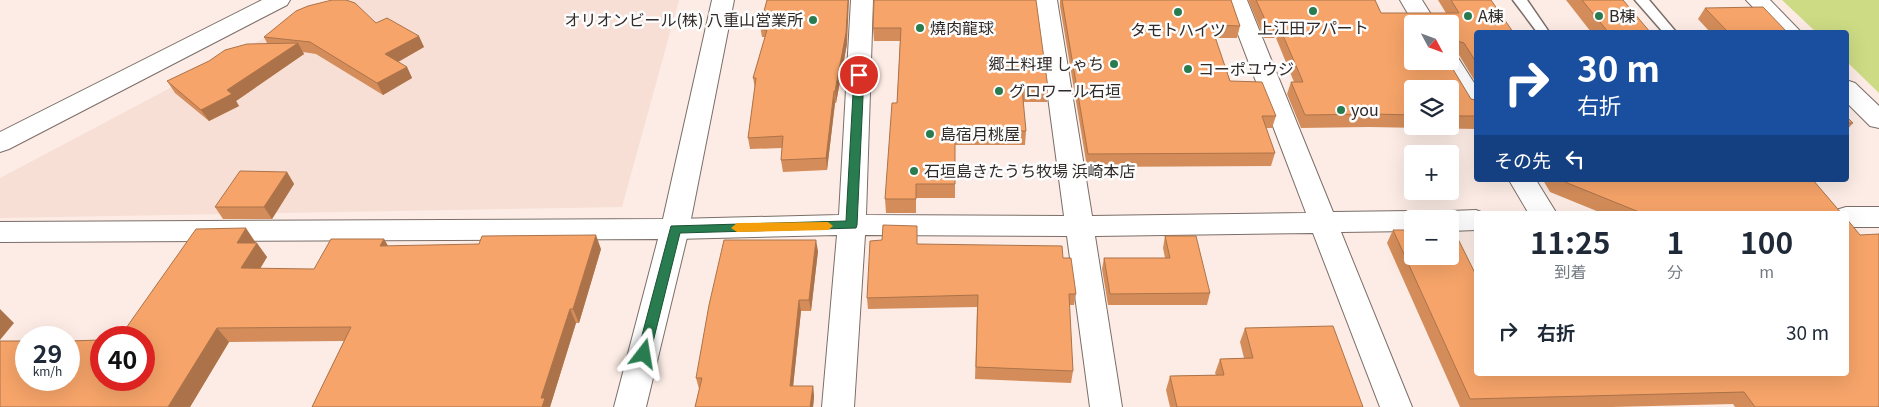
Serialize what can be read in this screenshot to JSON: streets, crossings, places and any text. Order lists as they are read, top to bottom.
{
  "places": [
    "上江田アパート",
    "タモトハイツ",
    "A棟",
    "B棟",
    "オリオンビール(株) 八重山営業所",
    "燒肉龍球",
    "郷土料理 しゃち",
    "コーポユウジ",
    "グロワール石垣",
    "you",
    "島宿月桃屋",
    "石垣島きたうち牧場 浜崎本店"
  ],
  "north": "bottom right",
  "page": {
    "map_buttons": ["+", "−"],
    "turn": ["30 m", "右折"],
    "then": "その先",
    "eta": [
      "11:25",
      "到着",
      "1",
      "分",
      "100",
      "m"
    ],
    "list": [
      {
        "name": "右折",
        "value": "30 m"
      }
    ],
    "speed": "29 km/h",
    "limit": "40"
  }
}
